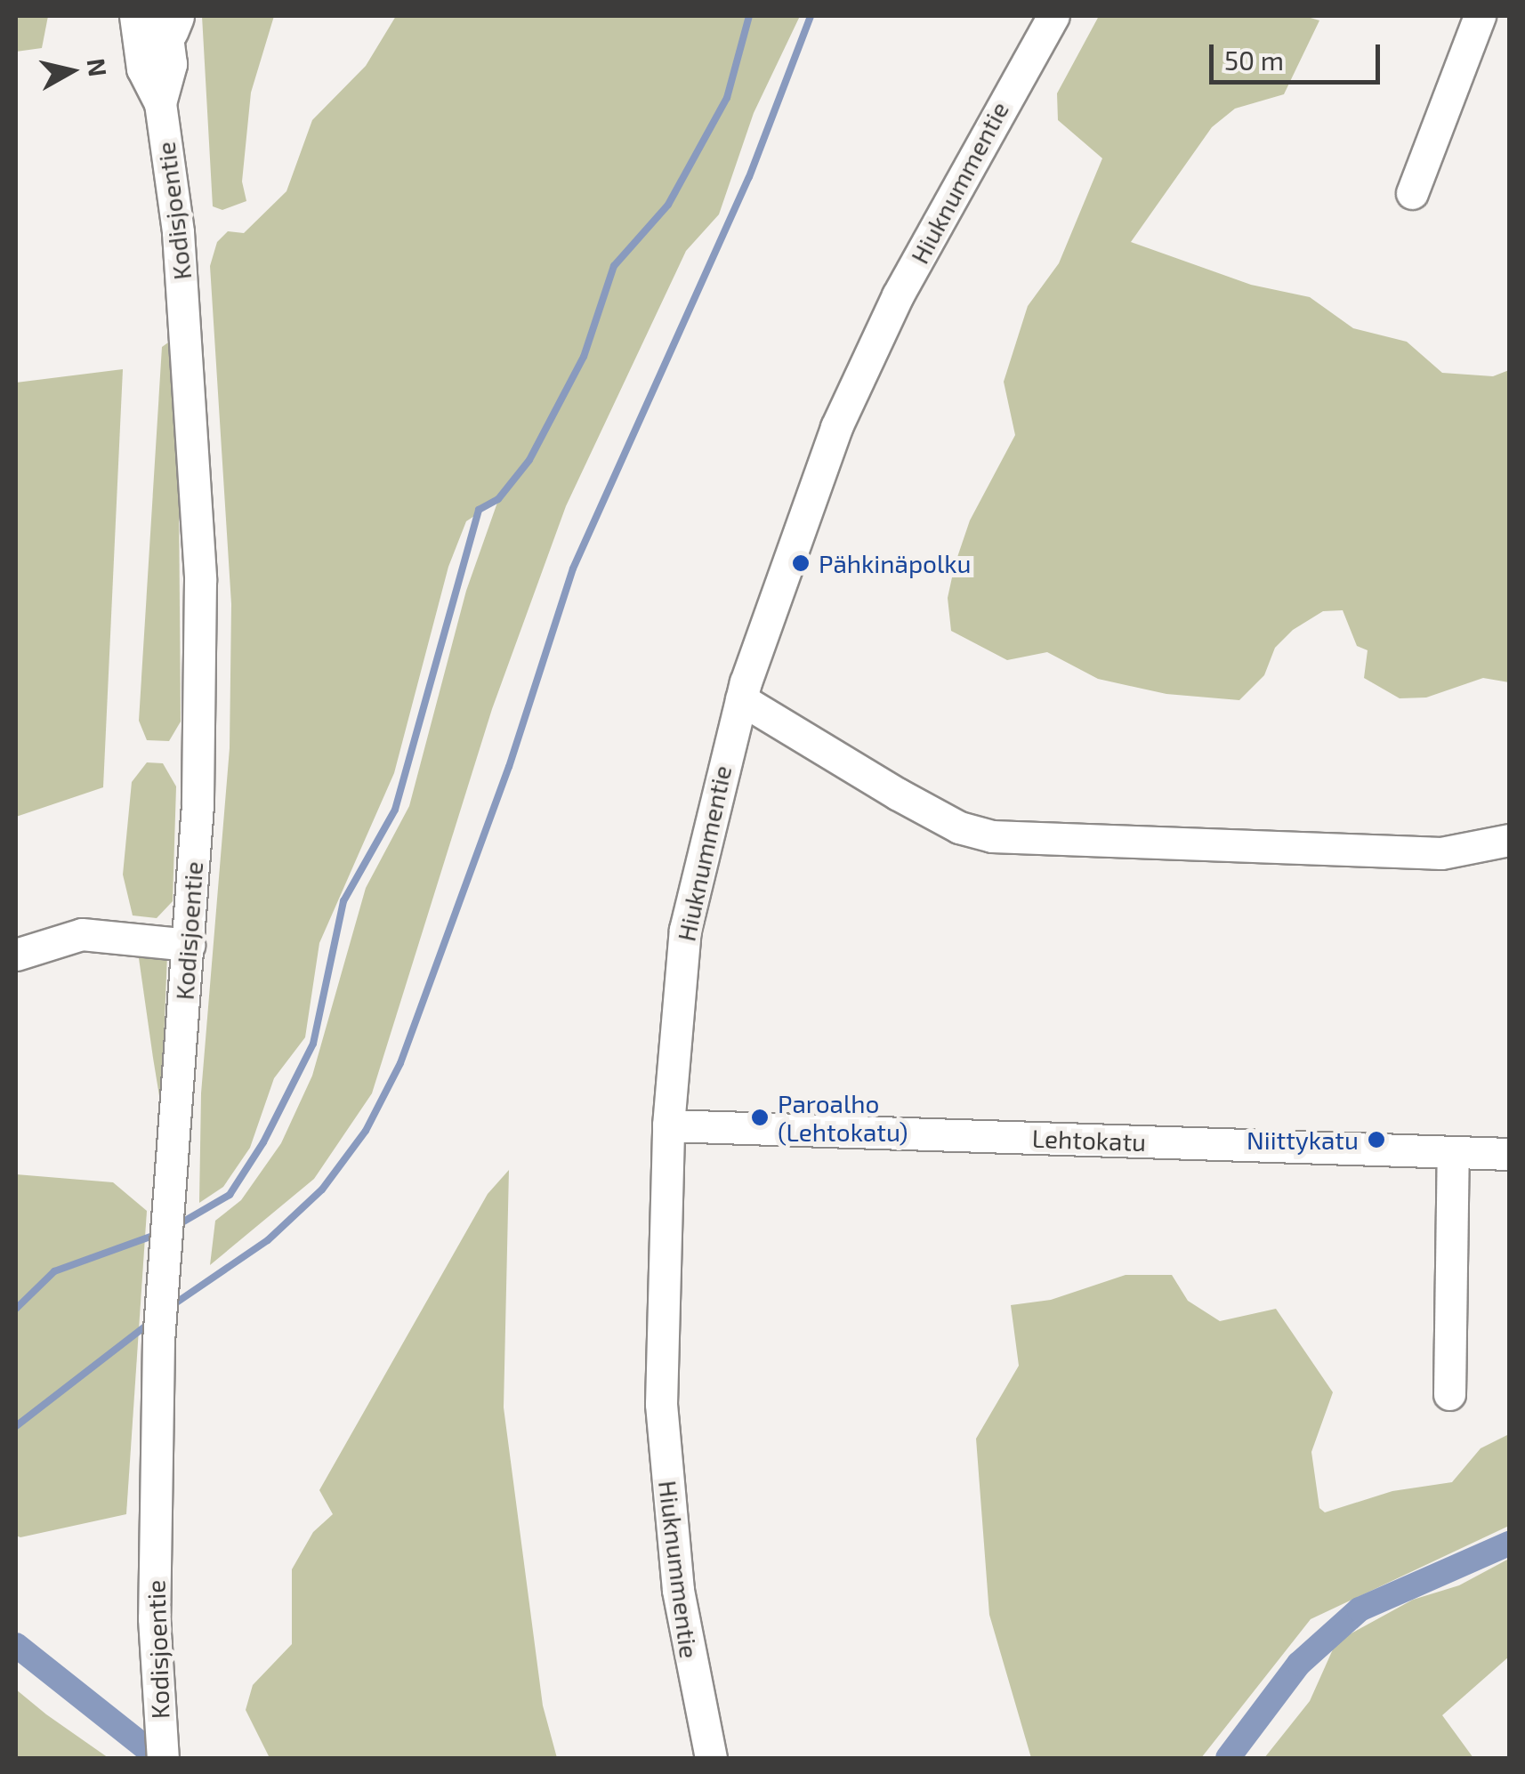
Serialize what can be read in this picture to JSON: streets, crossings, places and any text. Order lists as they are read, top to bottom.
{
  "streets": {
    "street": ["Hiuknummentie", "Kodisjoentie", "Lehtokatu"]
  },
  "crossings": [
    ["Hiuknummentie", "Lehtokatu"]
  ],
  "places": ["Pähkinäpolku", "Paroalho (Lehtokatu)", "Niittykatu"],
  "scale_bar": "50 m",
  "north": "right"
}
